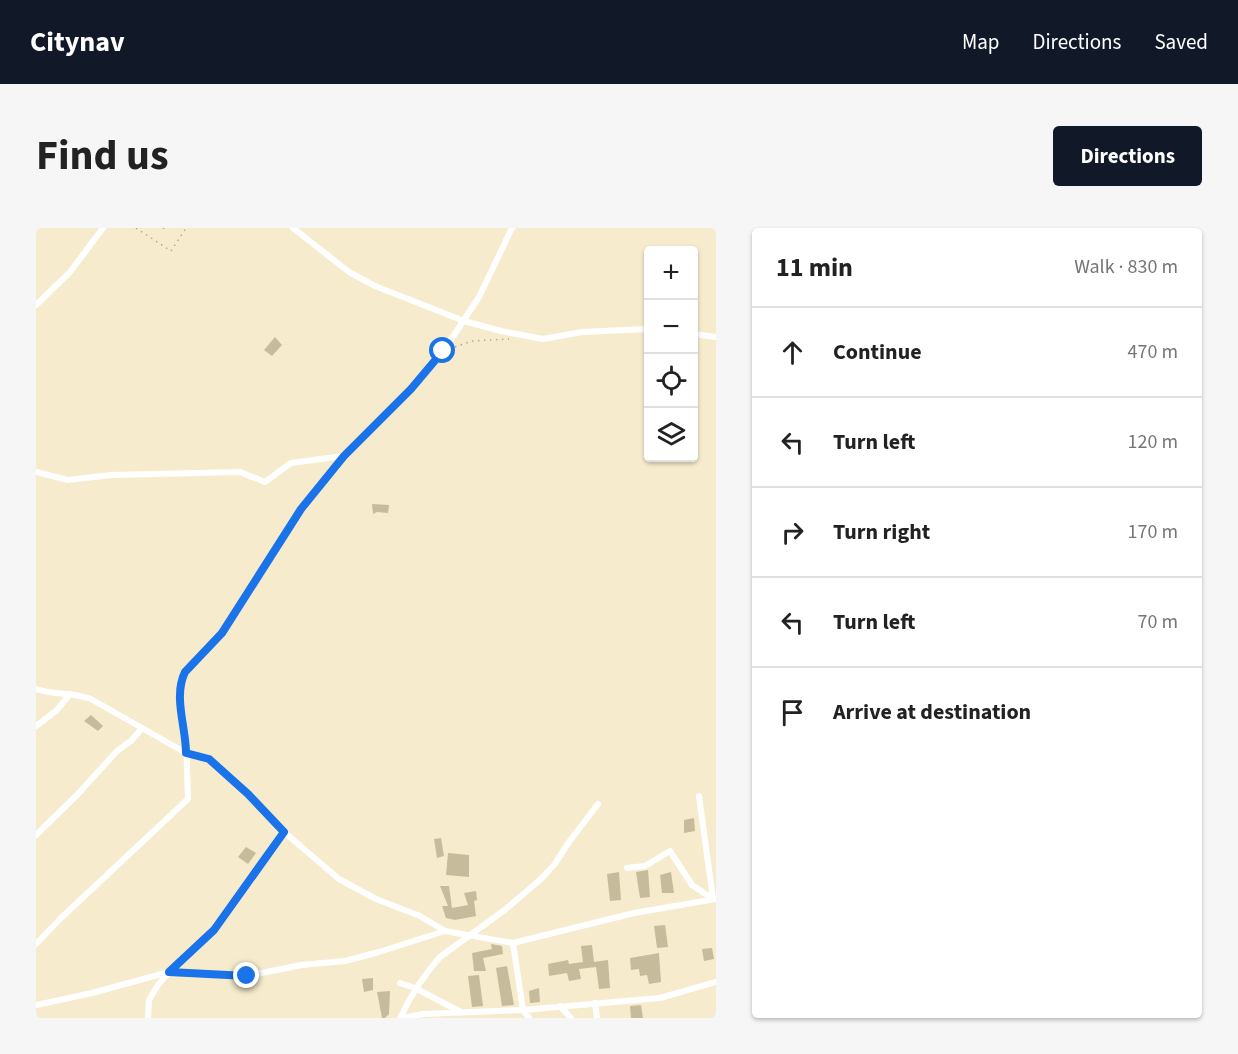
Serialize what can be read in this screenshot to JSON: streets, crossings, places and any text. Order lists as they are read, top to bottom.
{
  "page": {
    "header": "Citynav",
    "nav": ["Map", "Directions", "Saved"],
    "title": "Find us",
    "buttons": "Directions",
    "heading": ["11 min", "Walk · 830 m"],
    "map_buttons": ["+", "−"],
    "list": [
      ["Continue", "470 m"],
      ["Turn left", "120 m"],
      ["Turn right", "170 m"],
      ["Turn left", "70 m"],
      "Arrive at destination"
    ]
  }
}
